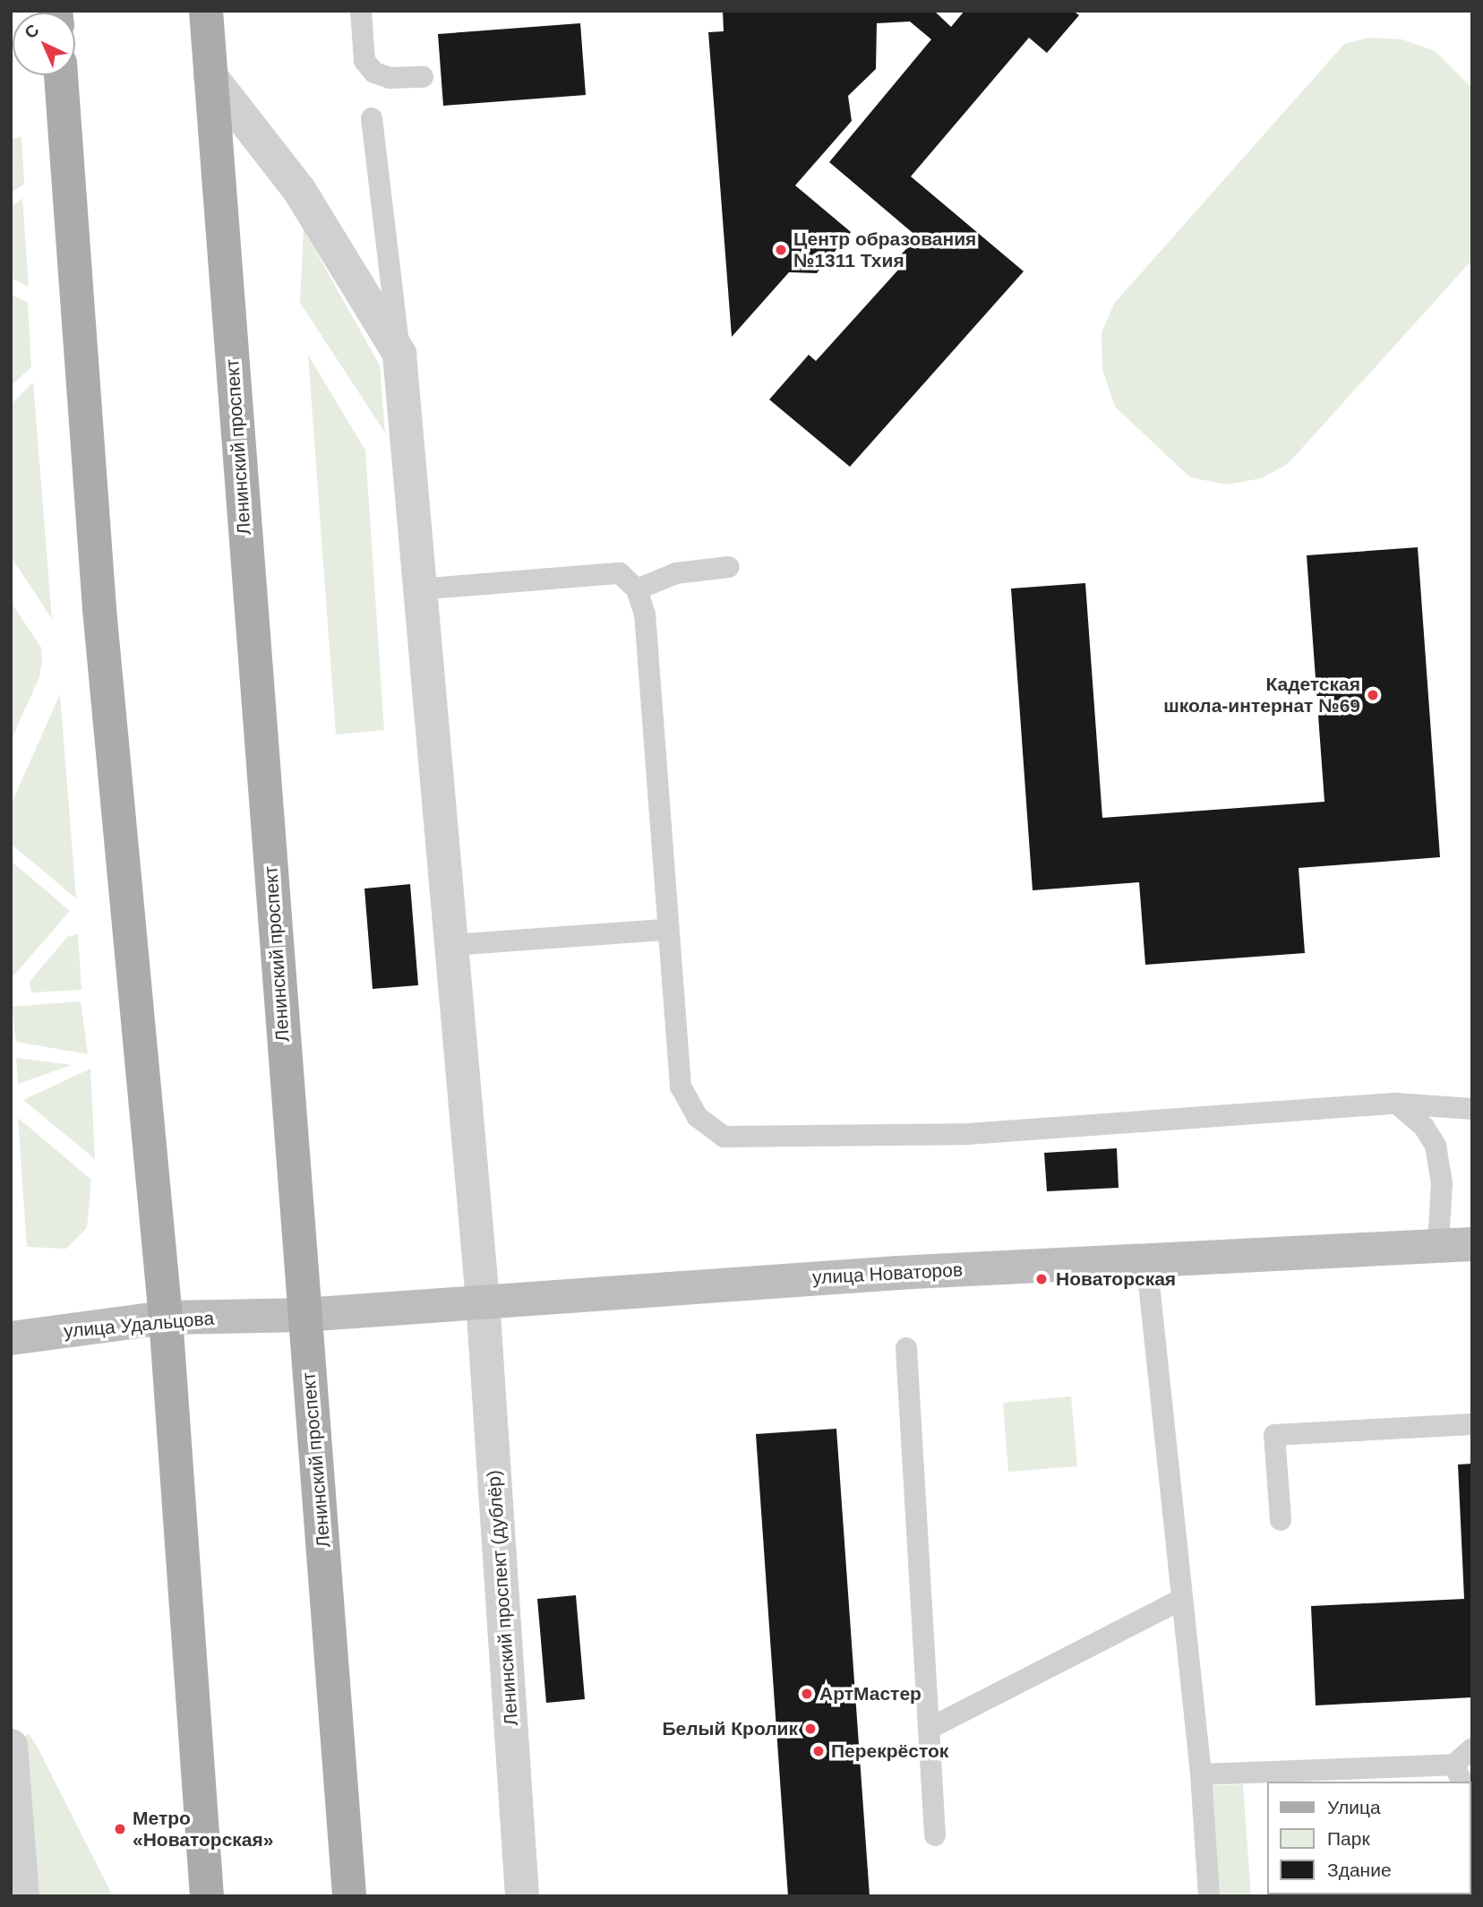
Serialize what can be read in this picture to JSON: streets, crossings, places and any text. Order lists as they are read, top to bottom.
{
  "streets": {
    "main road": ["Ленинский проспект"],
    "street": ["улица Новаторов", "улица Удальцова", "Ленинский проспект (дублёр)"]
  },
  "crossings": [
    ["Ленинский проспект", "улица Новаторов"],
    ["Ленинский проспект", "улица Удальцова"],
    ["улица Новаторов", "улица Удальцова"],
    ["улица Новаторов", "Ленинский проспект (дублёр)"]
  ],
  "places": [
    "Центр образования №1311 Тхия",
    "Кадетская школа-интернат №69",
    "Новаторская",
    "АртМастер",
    "Белый Кролик",
    "Перекрёсток",
    "Метро «Новаторская»"
  ],
  "legend": ["Улица", "Парк", "Здание"],
  "north": "top left"
}
